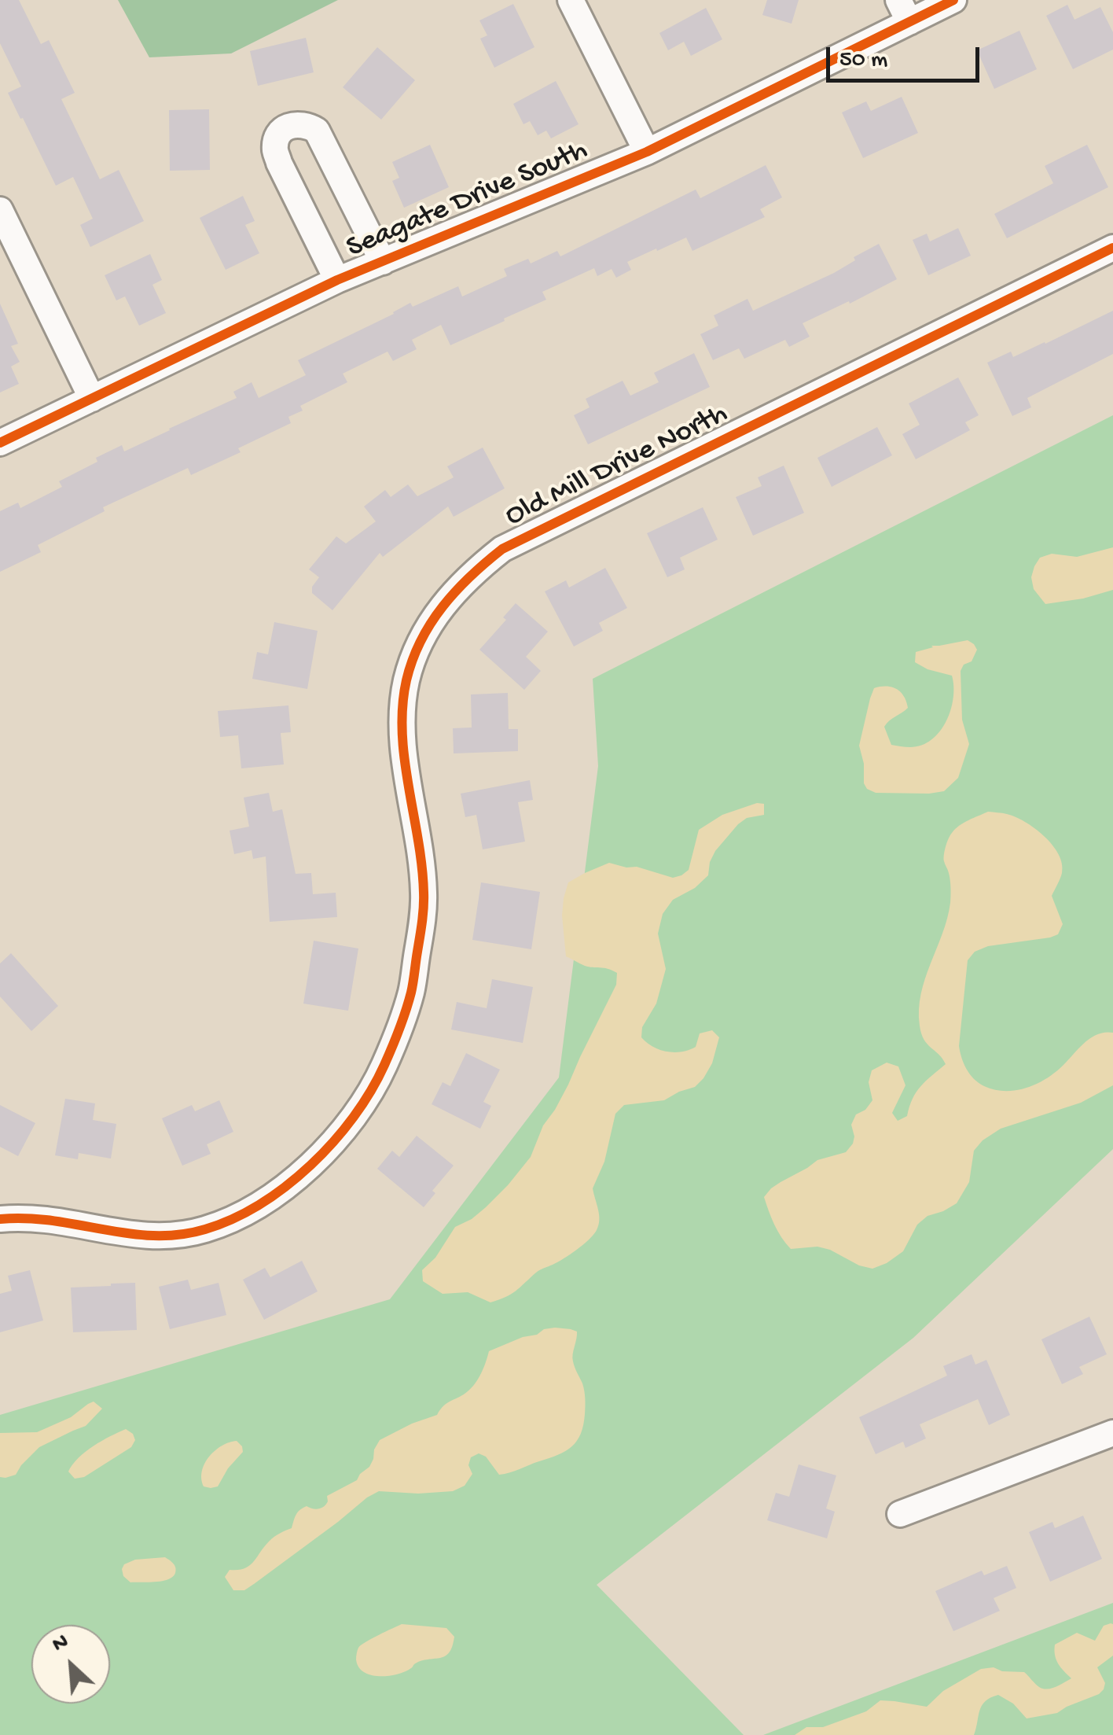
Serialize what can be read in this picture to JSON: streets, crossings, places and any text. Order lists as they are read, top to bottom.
{
  "streets": {
    "street": ["Seagate Drive South", "Old Mill Drive North"]
  },
  "scale_bar": "50 m",
  "north": "top left"
}
